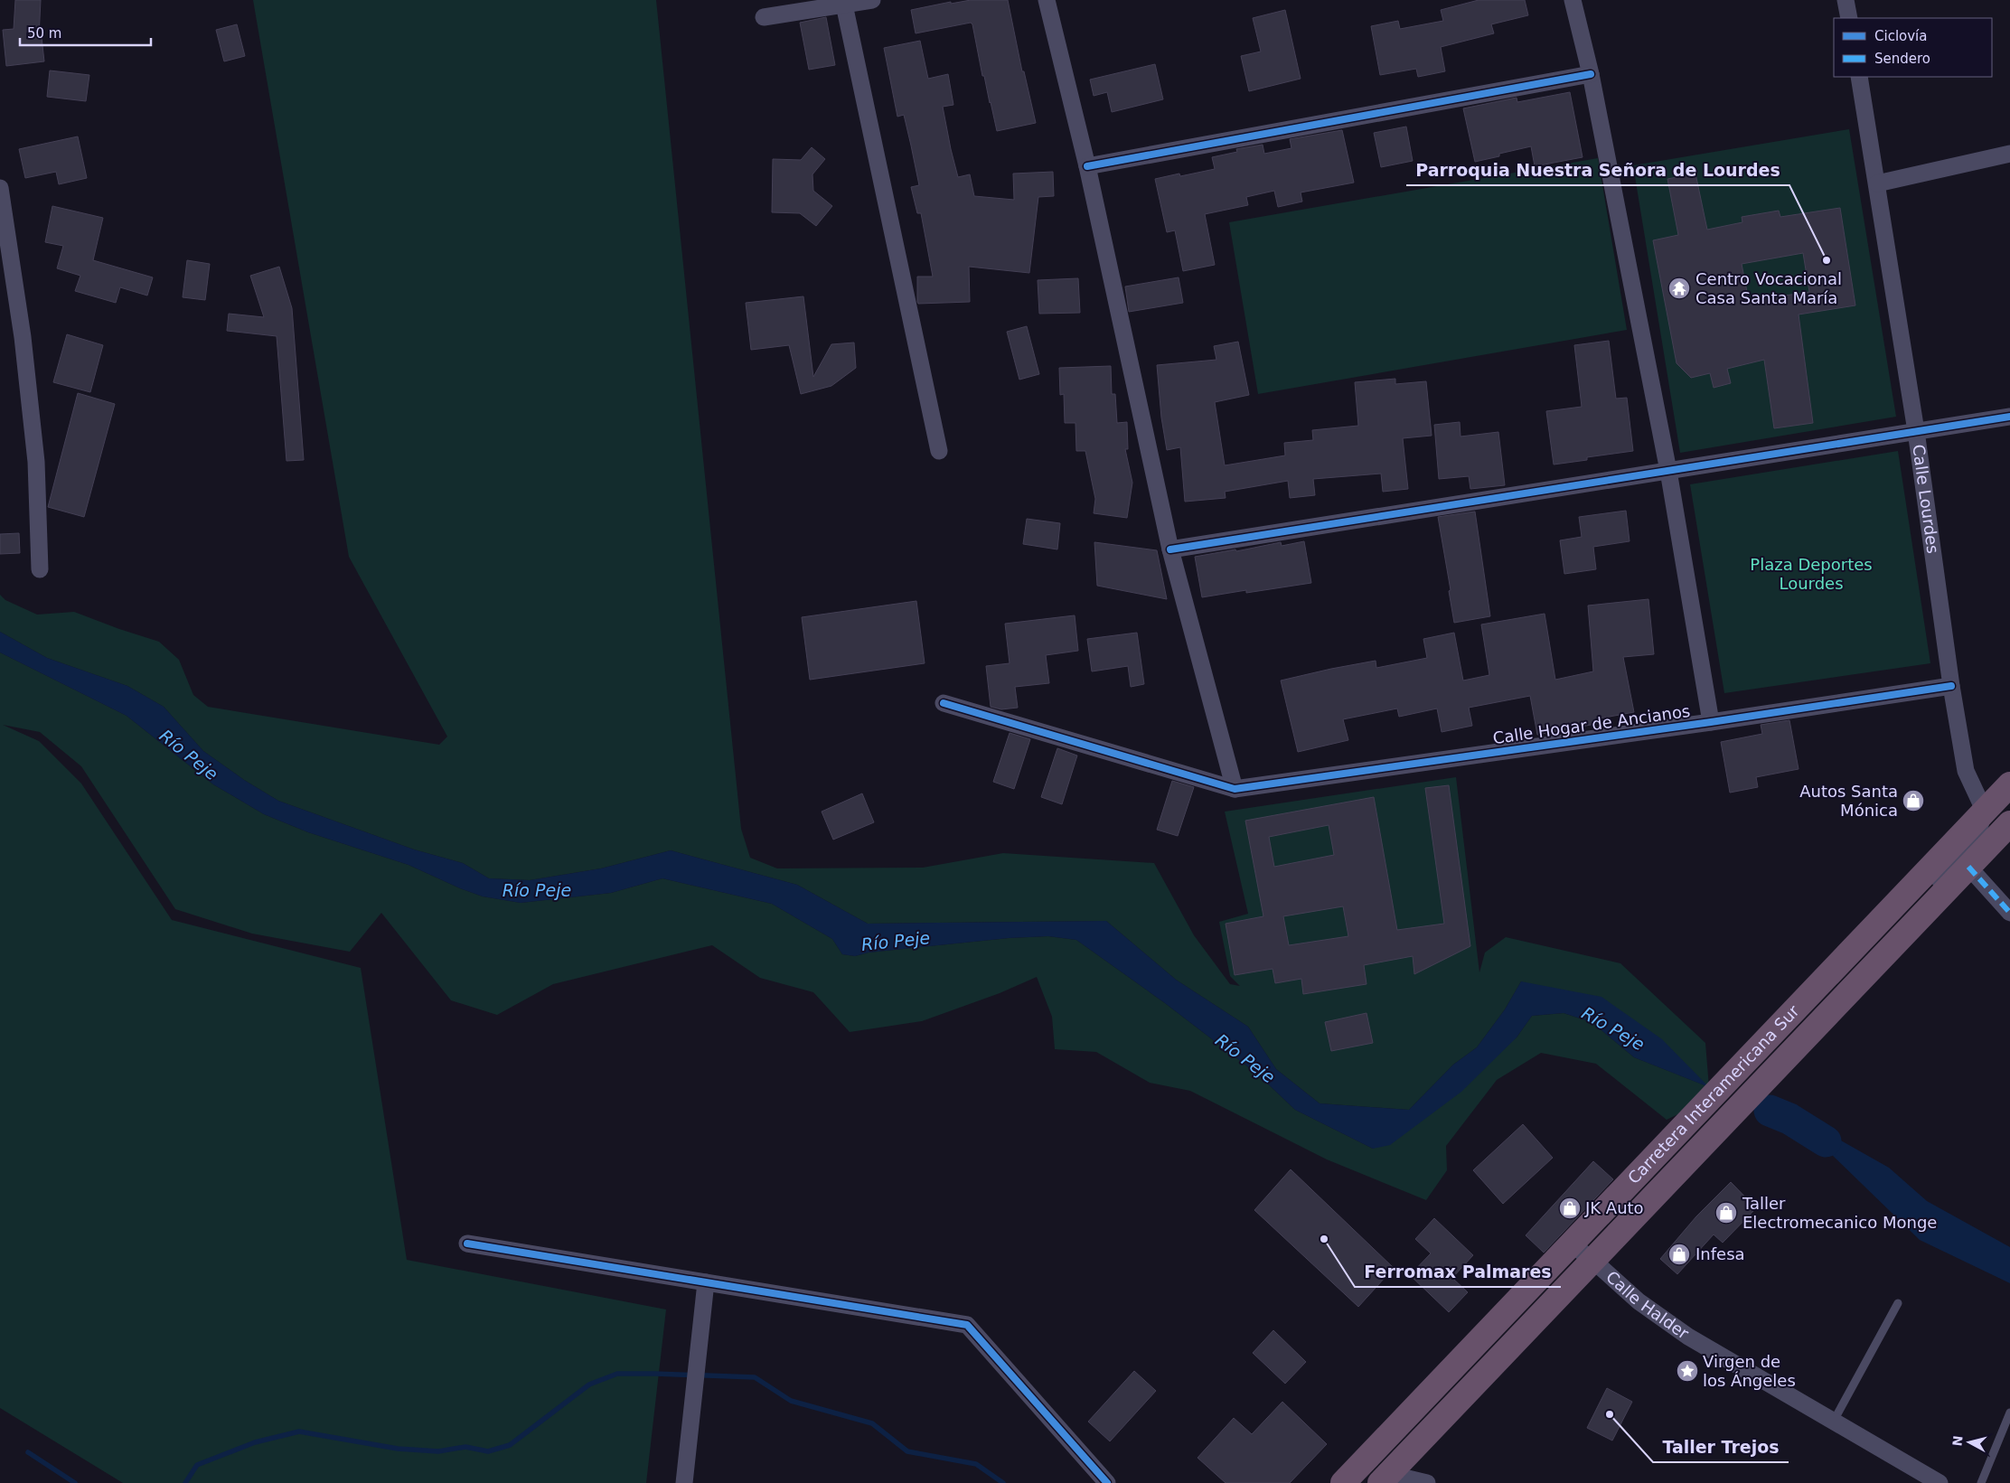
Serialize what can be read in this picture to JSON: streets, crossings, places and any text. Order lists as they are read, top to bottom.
{
  "streets": {
    "highway": ["Carretera Interamericana Sur"],
    "street": ["Calle Lourdes", "Calle Hogar de Ancianos", "Calle Halder"]
  },
  "crossings": [
    ["Calle Lourdes", "Calle Hogar de Ancianos"],
    ["Calle Lourdes", "Carretera Interamericana Sur"],
    ["Carretera Interamericana Sur", "Calle Halder"]
  ],
  "water": ["Río Peje"],
  "parks": ["Plaza Deportes Lourdes"],
  "places": {
    "other": ["Parroquia Nuestra Señora de Lourdes", "Ferromax Palmares", "Taller Trejos"],
    "temple": ["Centro Vocacional Casa Santa María"],
    "shop": [
      "Autos Santa Mónica",
      "JK Auto",
      "Taller Electromecanico Monge",
      "Infesa"
    ],
    "place": ["Virgen de los Ángeles"]
  },
  "legend": ["Ciclovía", "Sendero"],
  "scale_bar": "50 m",
  "north": "left"
}
